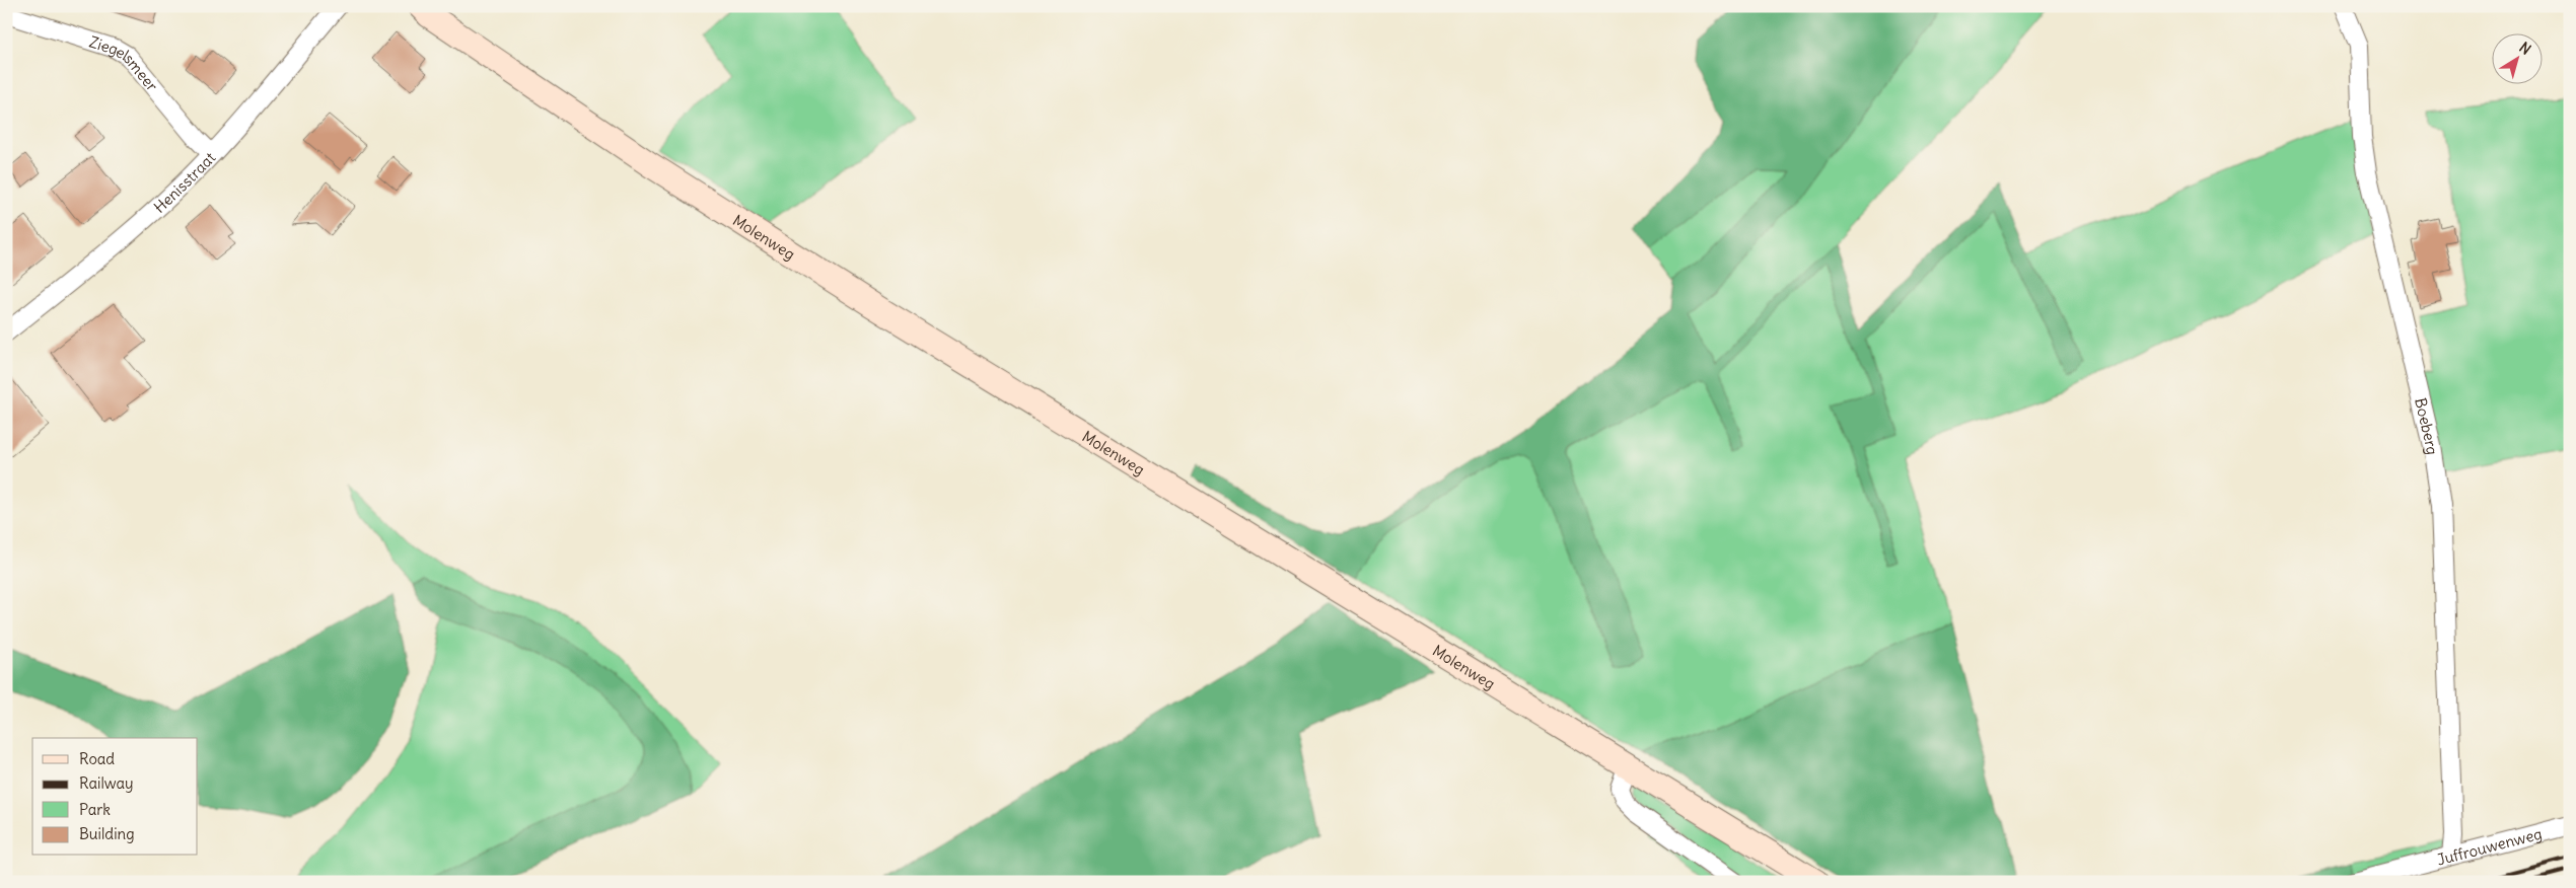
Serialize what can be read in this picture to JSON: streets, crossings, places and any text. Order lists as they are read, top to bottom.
{
  "streets": {
    "main road": ["Molenweg"],
    "street": [
      "Ziegelsmeer",
      "Henisstraat",
      "Boeberg",
      "Juffrouwenweg"
    ]
  },
  "crossings": [
    ["Ziegelsmeer", "Henisstraat"],
    ["Boeberg", "Juffrouwenweg"]
  ],
  "legend": [
    "Road",
    "Railway",
    "Park",
    "Building"
  ],
  "north": "top right"
}
